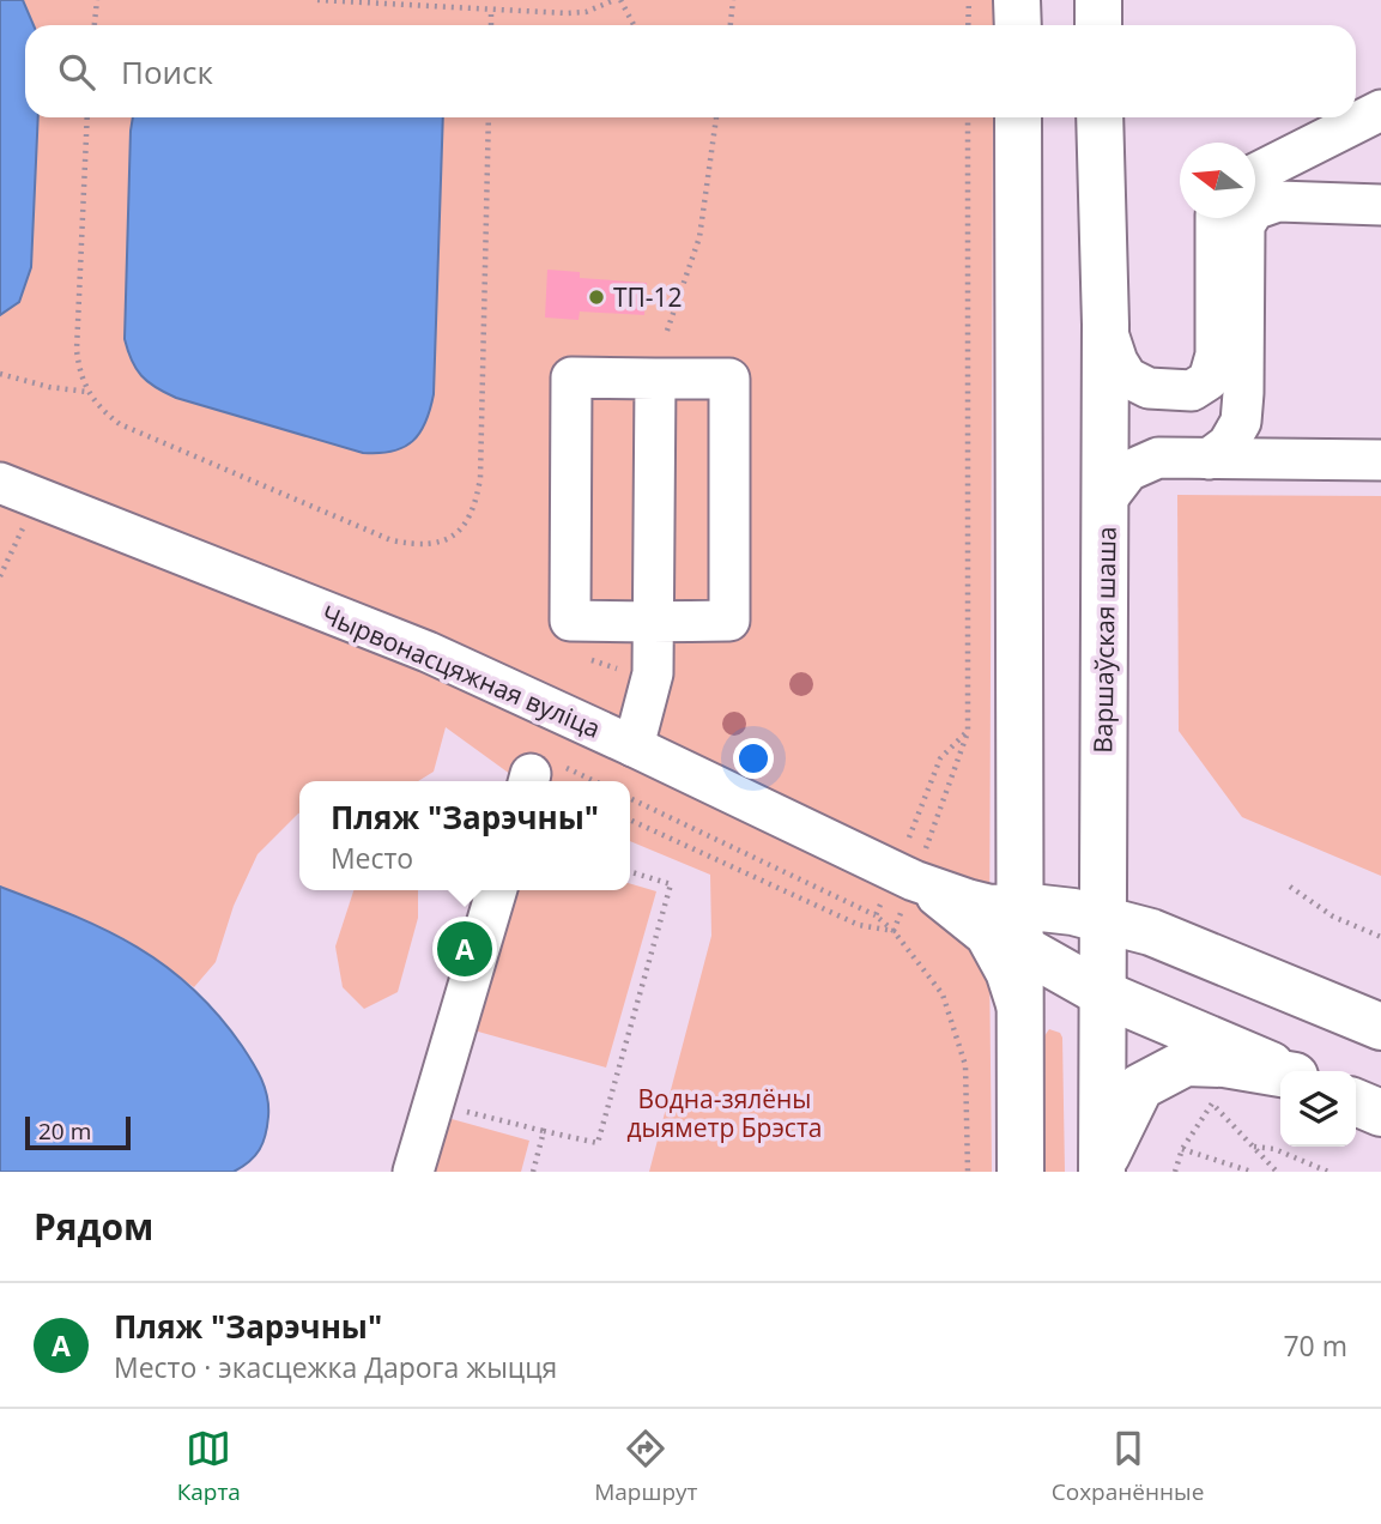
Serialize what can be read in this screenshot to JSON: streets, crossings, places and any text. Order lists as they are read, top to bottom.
{
  "streets": {
    "main road": ["Варшаўская шаша", "Чырвонасцяжная вуліца"]
  },
  "crossings": [
    ["Варшаўская шаша", "Чырвонасцяжная вуліца"]
  ],
  "parks": ["Водна-зялёны дыяметр Брэста"],
  "places": ["ТП-12"],
  "scale_bar": "20 m",
  "north": "left",
  "page": {
    "search": "Поиск",
    "popup": ["Пляж \"Зарэчны\"", "Место"],
    "pins": "A",
    "scale": "20 m",
    "heading": "Рядом",
    "list": [
      {
        "mark": "A",
        "name": "Пляж \"Зарэчны\"",
        "note": "Место · экасцежка Дарога жыцця",
        "value": "70 m"
      }
    ],
    "nav": ["Карта", "Маршрут", "Сохранённые"]
  }
}
